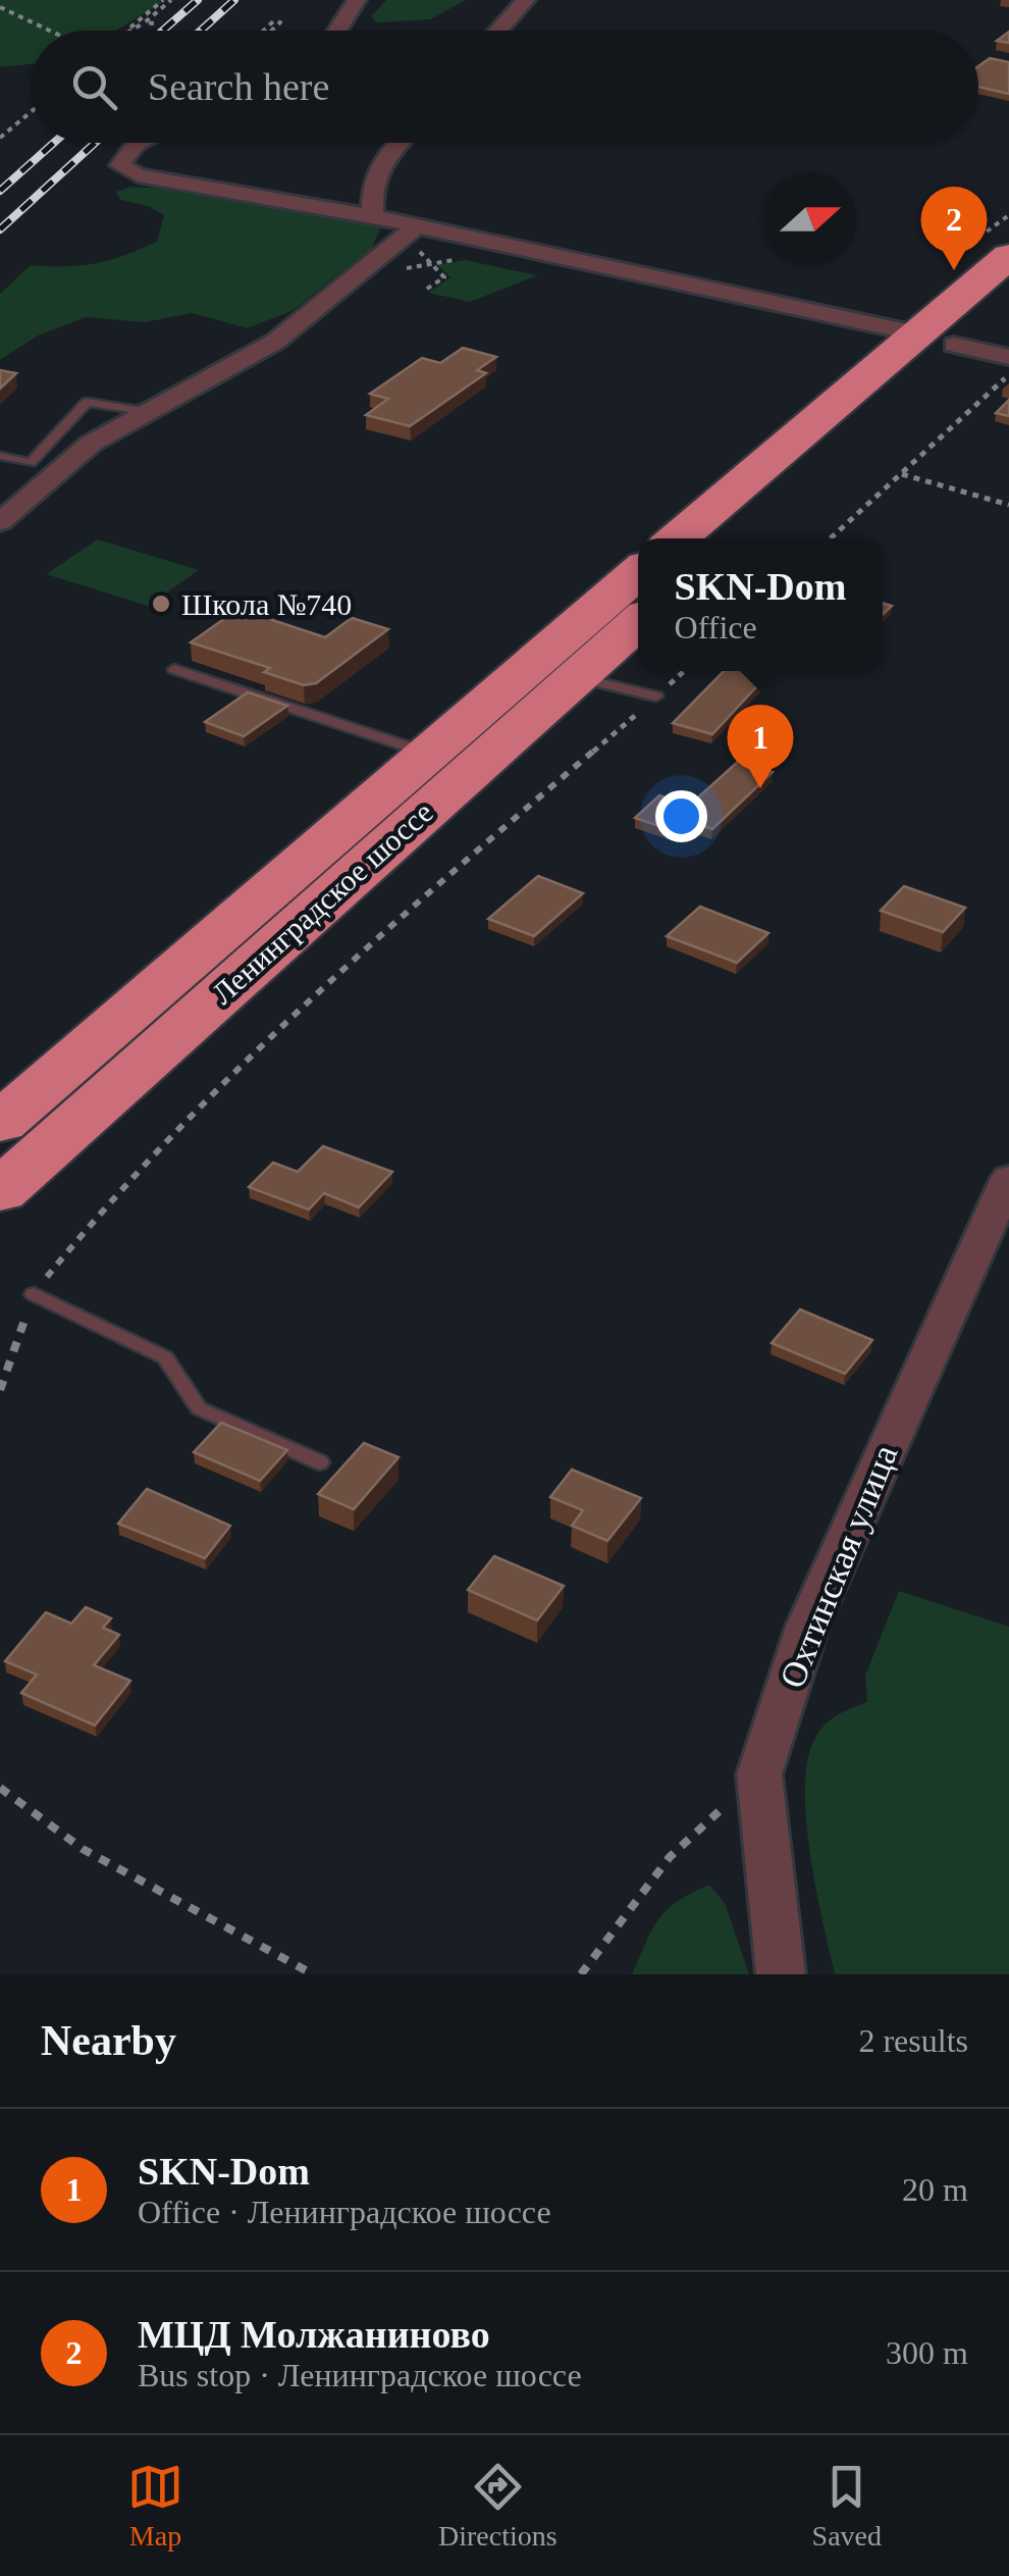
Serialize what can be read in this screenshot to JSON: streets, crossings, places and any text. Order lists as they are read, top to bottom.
{
  "streets": {
    "highway": ["Ленинградское шоссе"],
    "street": ["Охтинская улица"]
  },
  "places": ["Школа №740"],
  "north": "right",
  "page": {
    "search": "Search here",
    "pins": ["2", "1"],
    "popup": ["SKN-Dom", "Office"],
    "heading": ["Nearby", "2 results"],
    "list": [
      {
        "mark": "1",
        "name": "SKN-Dom",
        "note": "Office · Ленинградское шоссе",
        "value": "20 m"
      },
      {
        "mark": "2",
        "name": "МЦД Молжаниново",
        "note": "Bus stop · Ленинградское шоссе",
        "value": "300 m"
      }
    ],
    "nav": ["Map", "Directions", "Saved"]
  }
}
